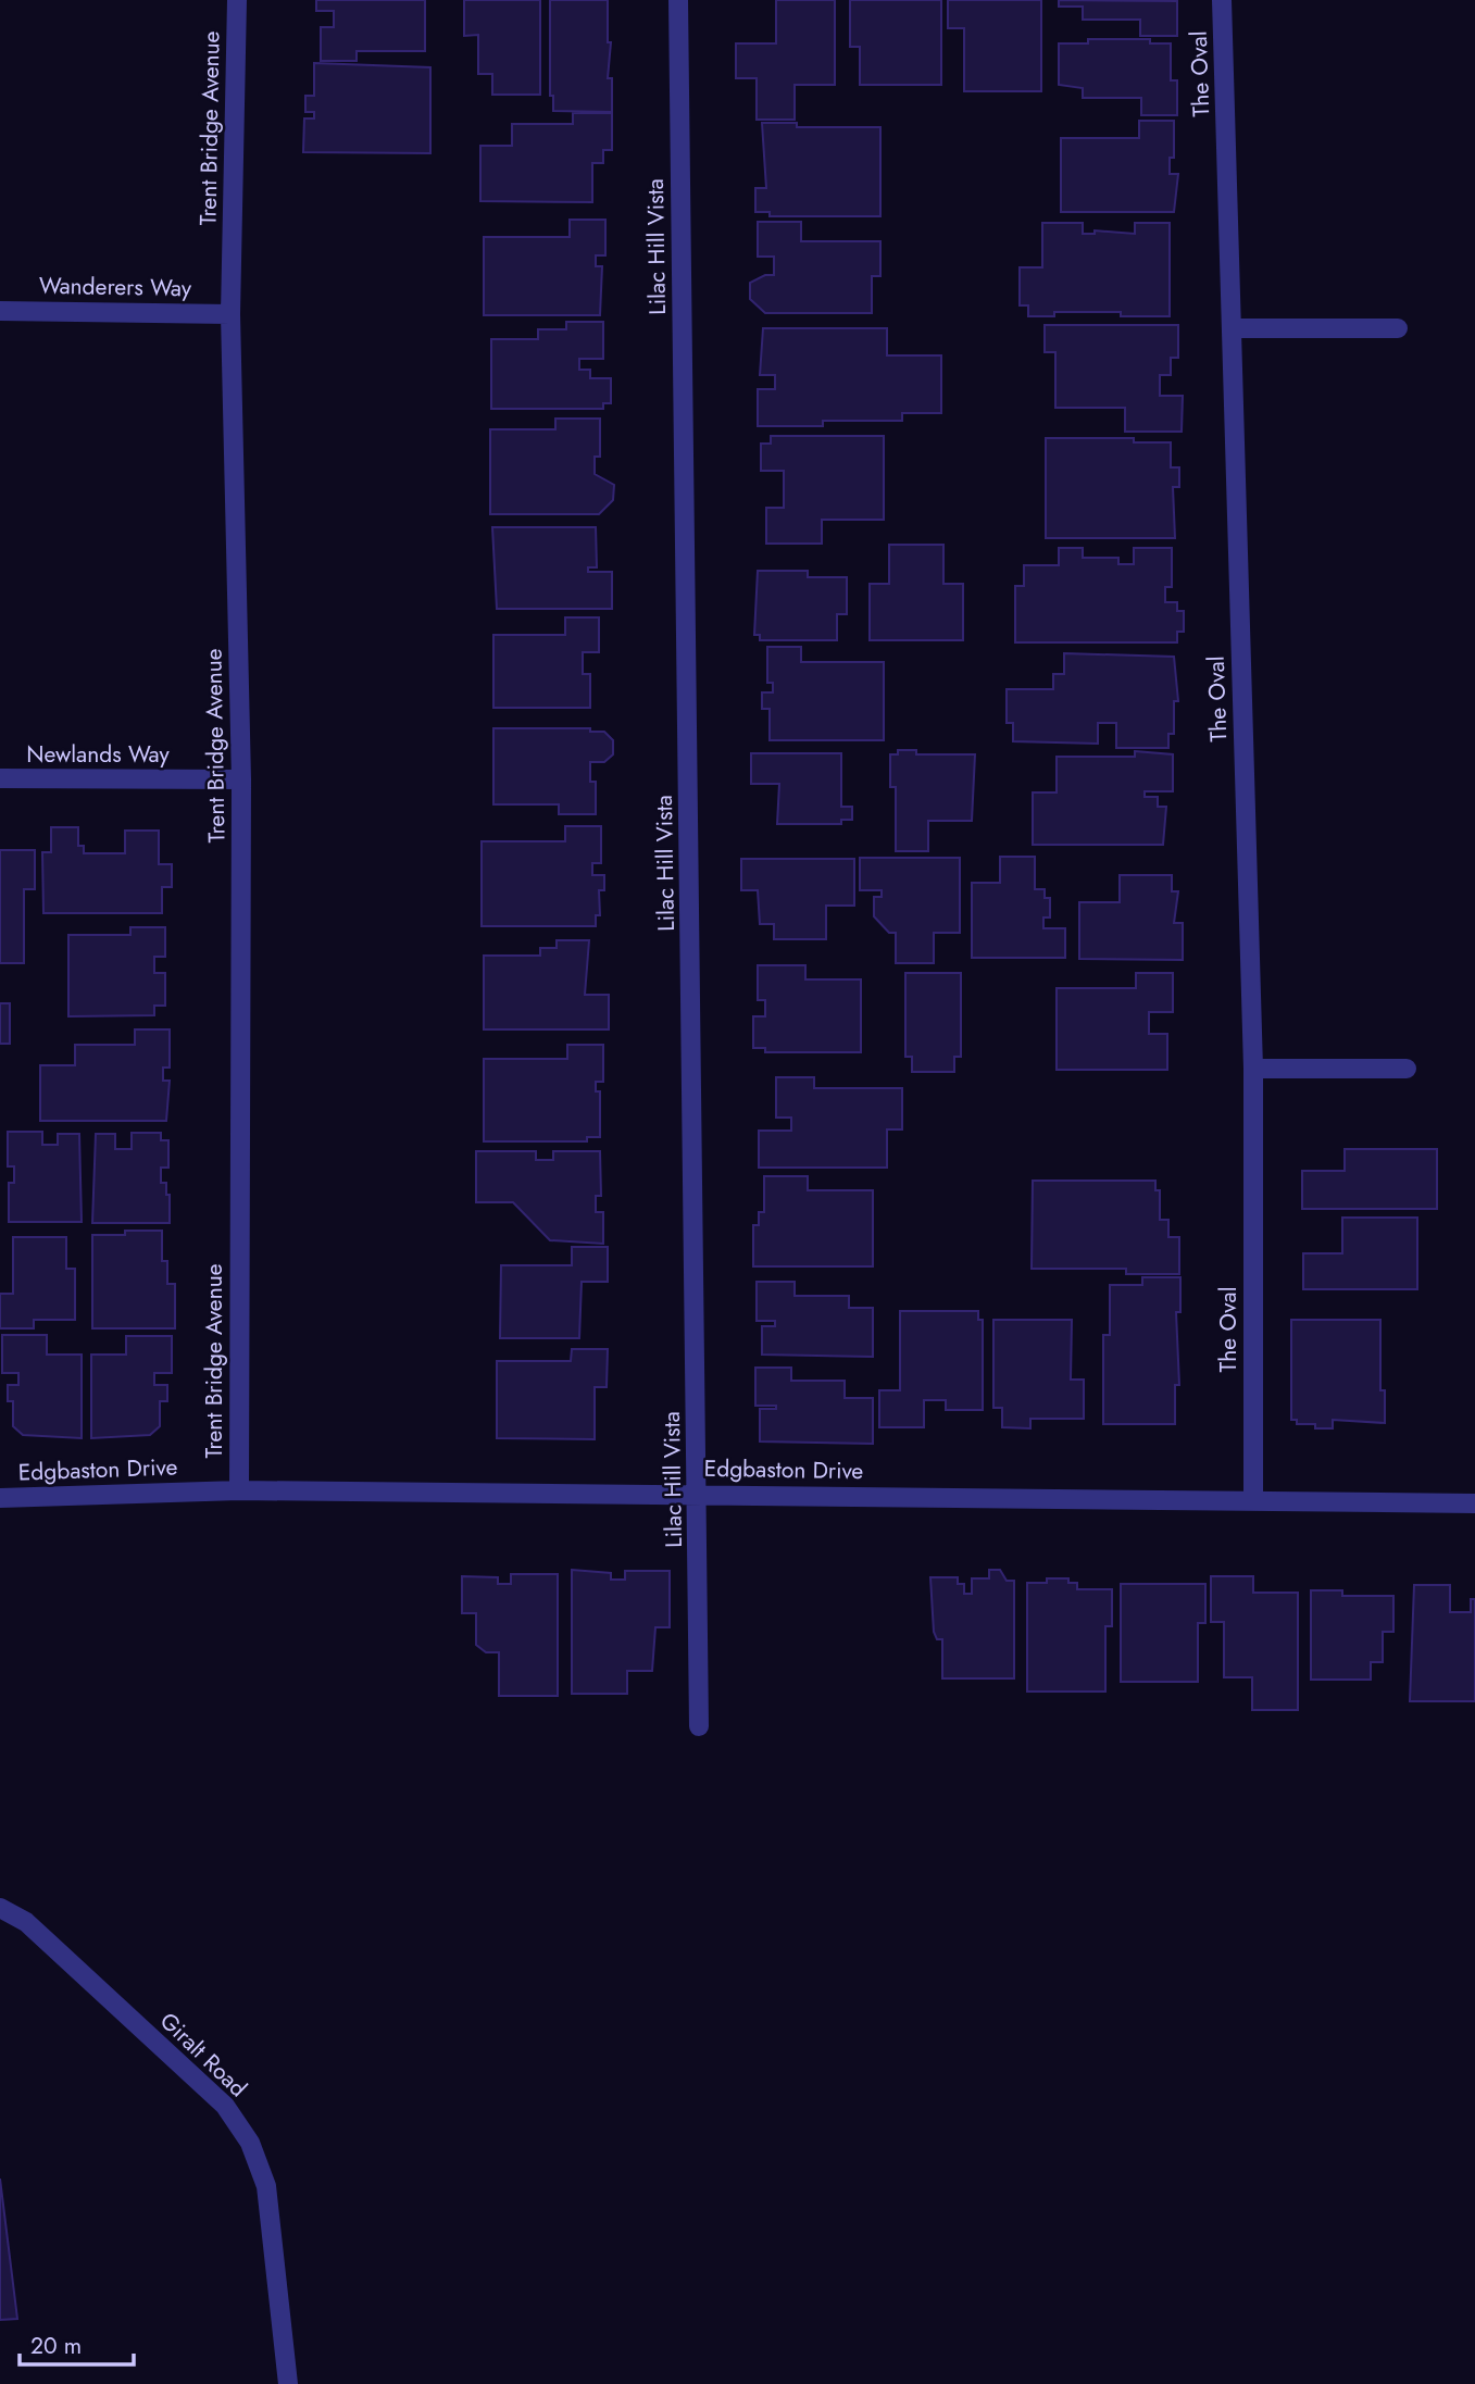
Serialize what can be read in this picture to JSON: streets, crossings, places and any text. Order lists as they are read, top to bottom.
{
  "streets": {
    "street": [
      "The Oval",
      "Trent Bridge Avenue",
      "Lilac Hill Vista",
      "Wanderers Way",
      "Newlands Way",
      "Edgbaston Drive",
      "Giralt Road"
    ]
  },
  "crossings": [
    ["The Oval", "Edgbaston Drive"],
    ["Trent Bridge Avenue", "Wanderers Way"],
    ["Trent Bridge Avenue", "Newlands Way"],
    ["Trent Bridge Avenue", "Edgbaston Drive"],
    ["Lilac Hill Vista", "Edgbaston Drive"]
  ],
  "scale_bar": "20 m"
}
